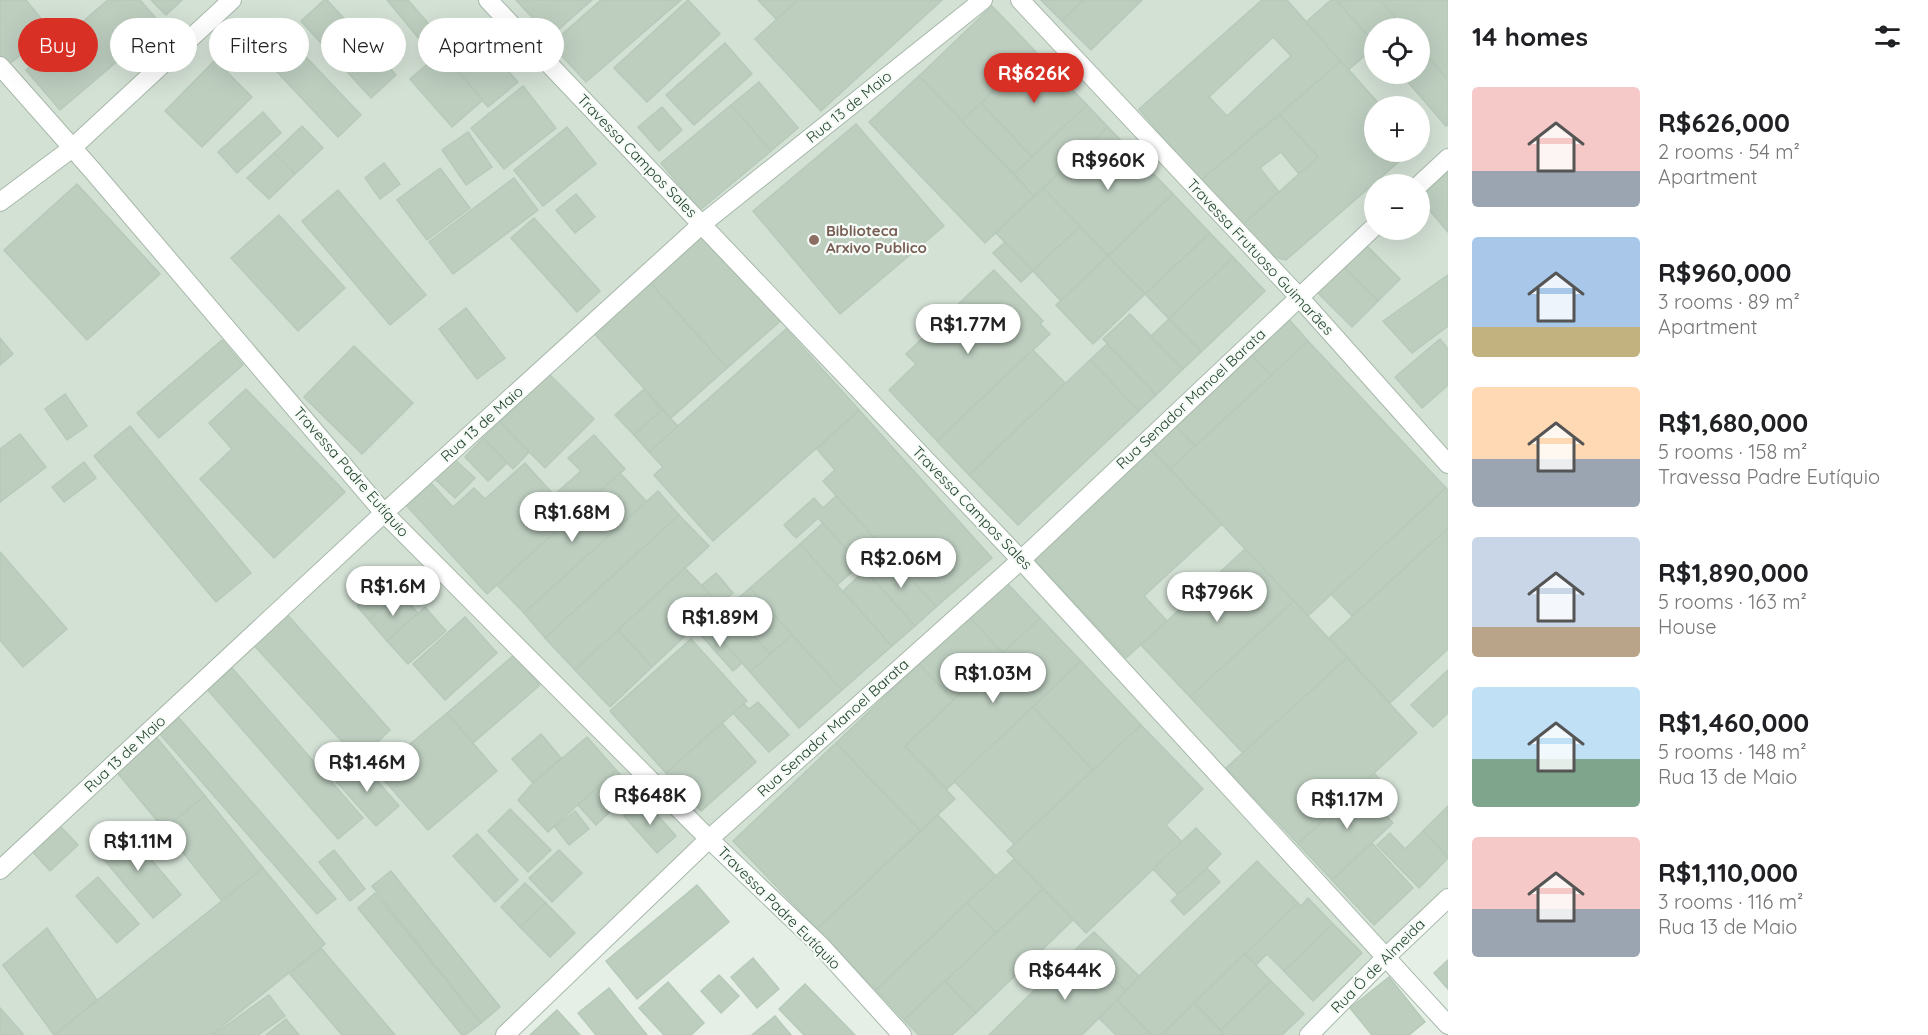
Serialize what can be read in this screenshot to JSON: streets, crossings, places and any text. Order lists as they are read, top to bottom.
{
  "streets": {
    "street": [
      "Rua 13 de Maio",
      "Travessa Campos Sales",
      "Travessa Frutuoso Guimarães",
      "Rua Senador Manoel Barata",
      "Travessa Padre Eutíquio",
      "Rua Ó de Almeida"
    ]
  },
  "crossings": [
    ["Rua 13 de Maio", "Travessa Campos Sales"],
    ["Rua 13 de Maio", "Travessa Padre Eutíquio"],
    ["Travessa Campos Sales", "Rua Senador Manoel Barata"],
    ["Travessa Campos Sales", "Rua Ó de Almeida"],
    ["Travessa Frutuoso Guimarães", "Rua Senador Manoel Barata"],
    ["Rua Senador Manoel Barata", "Travessa Padre Eutíquio"]
  ],
  "places": ["Biblioteca Arxivo Publico"],
  "page": {
    "heading": "14 homes",
    "map_buttons": ["+", "−"],
    "chip": [
      "Buy",
      "Rent",
      "Filters",
      "New",
      "Apartment"
    ],
    "price": [
      "R$626K",
      "R$960K",
      "R$1.77M",
      "R$1.68M",
      "R$2.06M",
      "R$1.6M",
      "R$796K",
      "R$1.89M",
      "R$1.03M",
      "R$1.46M",
      "R$648K",
      "R$1.17M",
      "R$1.11M",
      "R$644K"
    ],
    "list": [
      {
        "name": "R$626,000",
        "note": "2 rooms · 54 m² · Apartment"
      },
      {
        "name": "R$960,000",
        "note": "3 rooms · 89 m² · Apartment"
      },
      {
        "name": "R$1,680,000",
        "note": "5 rooms · 158 m² · Travessa Padre Eutíquio"
      },
      {
        "name": "R$1,890,000",
        "note": "5 rooms · 163 m² · House"
      },
      {
        "name": "R$1,460,000",
        "note": "5 rooms · 148 m² · Rua 13 de Maio"
      },
      {
        "name": "R$1,110,000",
        "note": "3 rooms · 116 m² · Rua 13 de Maio"
      }
    ]
  }
}
